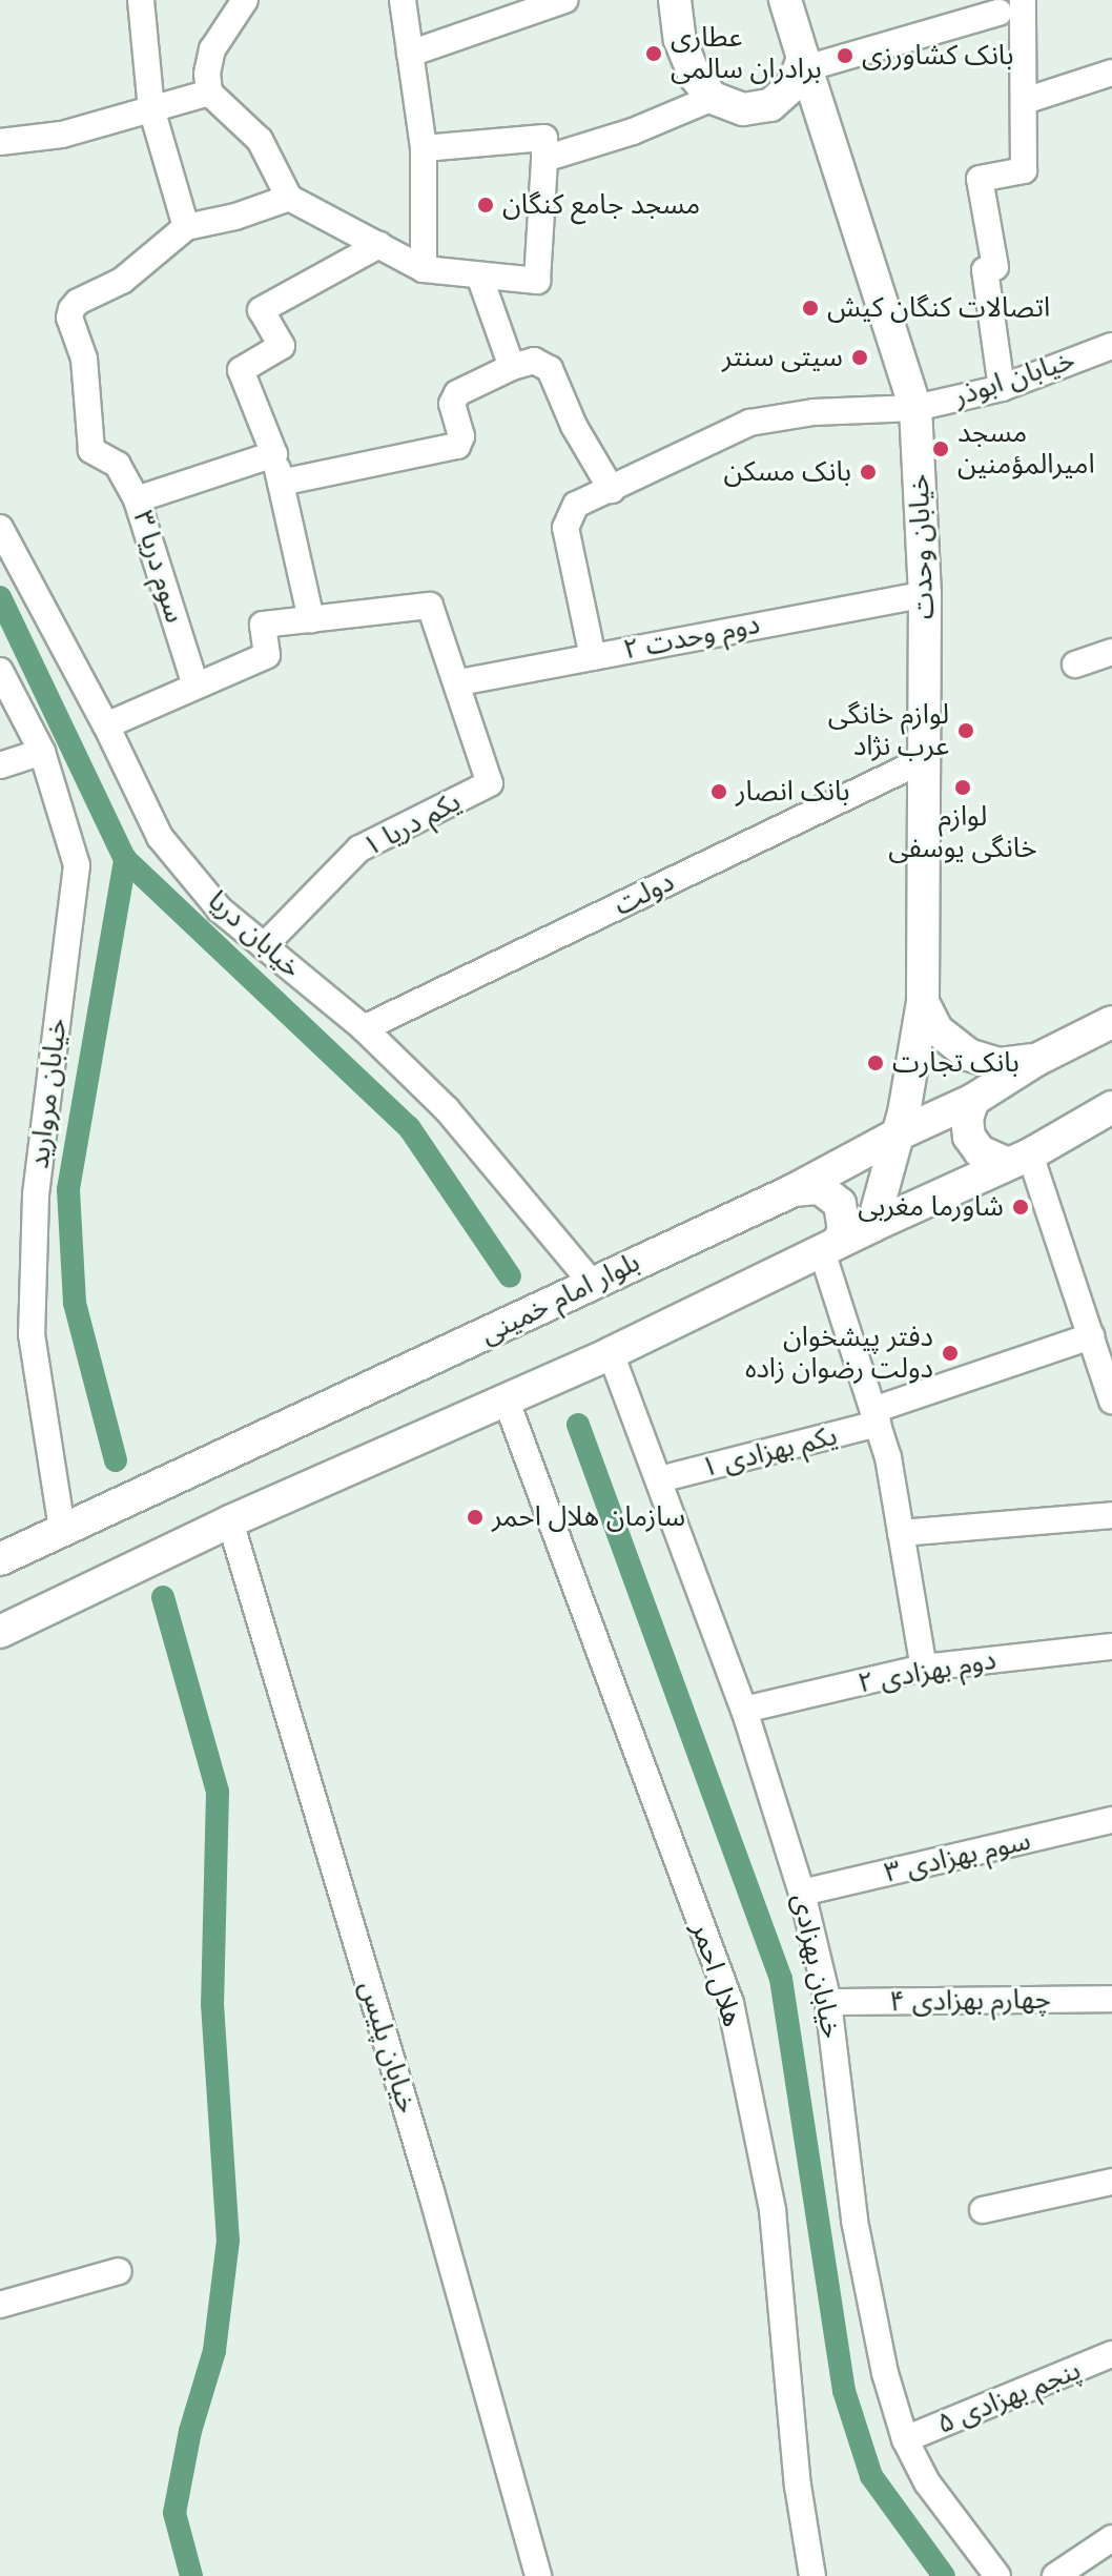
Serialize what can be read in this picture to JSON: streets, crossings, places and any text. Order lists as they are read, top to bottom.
{
  "streets": {
    "main road": ["خیابان وحدت", "بلوار امام خمینی"],
    "street": [
      "خیابان ابوذر",
      "سوم دریا ۳",
      "دوم وحدت ۲",
      "یکم دریا ۱",
      "دولت",
      "خیابان دریا",
      "خیابان مروارید",
      "یکم بهزادی ۱",
      "دوم بهزادی ۲",
      "سوم بهزادی ۳",
      "خیابان بهزادی",
      "هلال احمر",
      "چهارم بهزادی ۴",
      "خیابان پلیس",
      "پنجم بهزادی ۵"
    ]
  },
  "crossings": [
    ["خیابان ابوذر", "خیابان وحدت"],
    ["خیابان ابوذر", "دوم وحدت ۲"],
    ["خیابان وحدت", "دوم وحدت ۲"],
    ["خیابان وحدت", "دولت"],
    ["خیابان وحدت", "بلوار امام خمینی"],
    ["دوم وحدت ۲", "یکم دریا ۱"],
    ["یکم دریا ۱", "خیابان دریا"],
    ["دولت", "خیابان دریا"],
    ["خیابان دریا", "بلوار امام خمینی"],
    ["خیابان مروارید", "بلوار امام خمینی"],
    ["یکم بهزادی ۱", "خیابان بهزادی"],
    ["دوم بهزادی ۲", "خیابان بهزادی"],
    ["سوم بهزادی ۳", "خیابان بهزادی"],
    ["خیابان بهزادی", "چهارم بهزادی ۴"],
    ["خیابان بهزادی", "پنجم بهزادی ۵"]
  ],
  "places": [
    "عطاری برادران سالمی",
    "بانک کشاورزی",
    "مسجد جامع کنگان",
    "اتصالات کنگان کیش",
    "سیتی سنتر",
    "مسجد امیرالمؤمنین",
    "بانک مسکن",
    "لوازم خانگی عرب نژاد",
    "لوازم خانگی یوسفی",
    "بانک انصار",
    "بانک تجارت",
    "شاورما مغربی",
    "دفتر پیشخوان دولت رضوان زاده",
    "سازمان هلال احمر"
  ]
}
